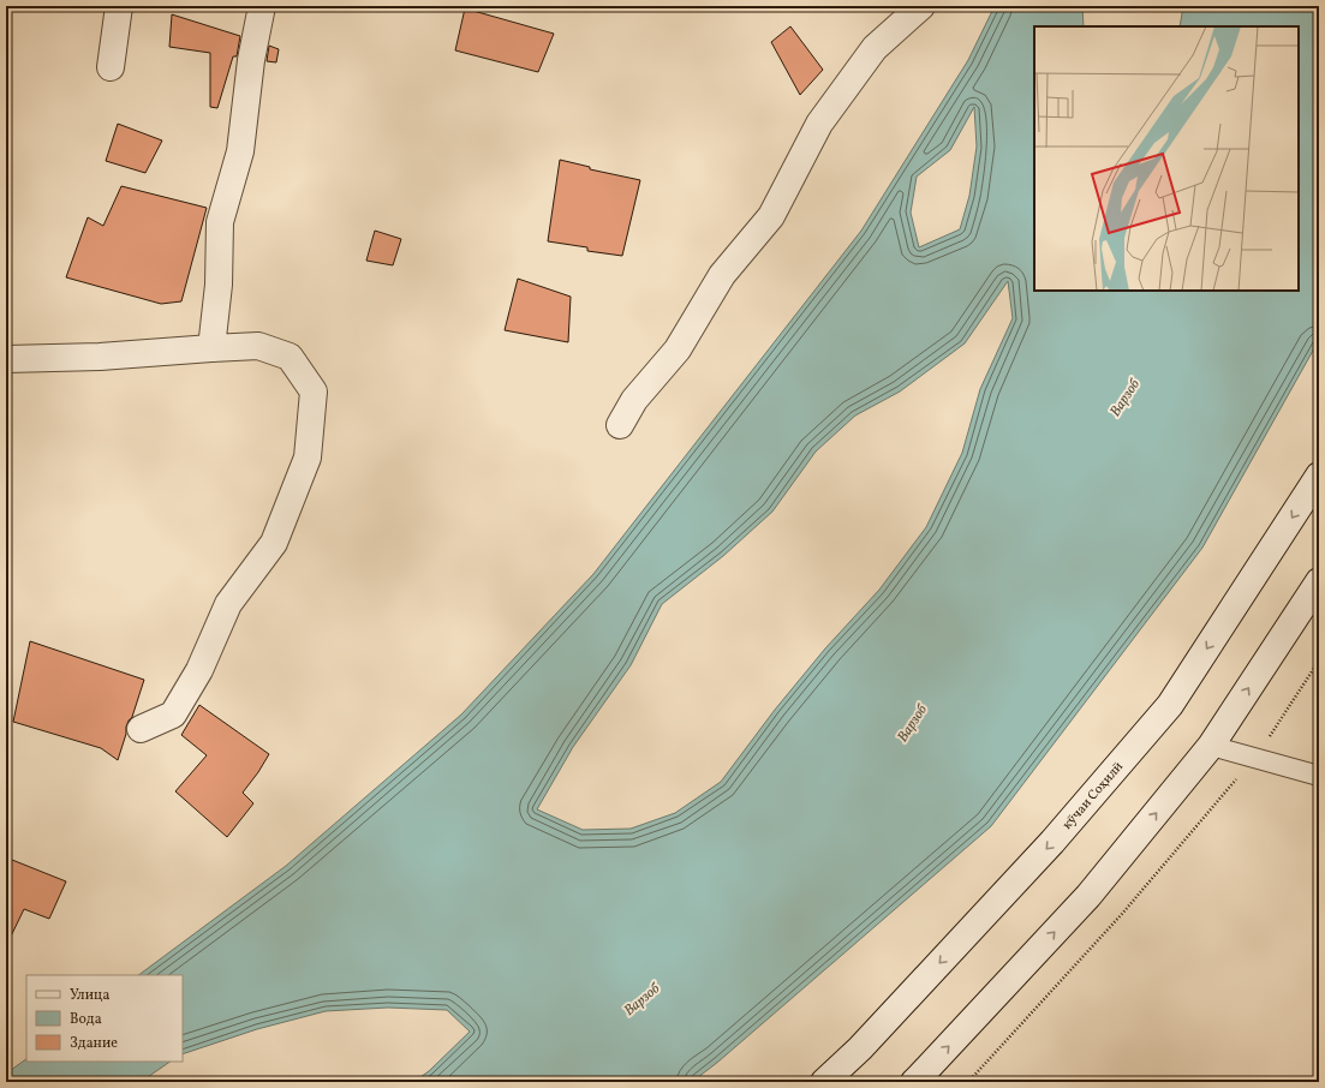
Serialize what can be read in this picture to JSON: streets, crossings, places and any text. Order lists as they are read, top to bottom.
{
  "streets": {
    "street": ["кӯчаи Соҳилӣ"]
  },
  "water": ["Варзоб"],
  "legend": ["Улица", "Вода", "Здание"]
}
